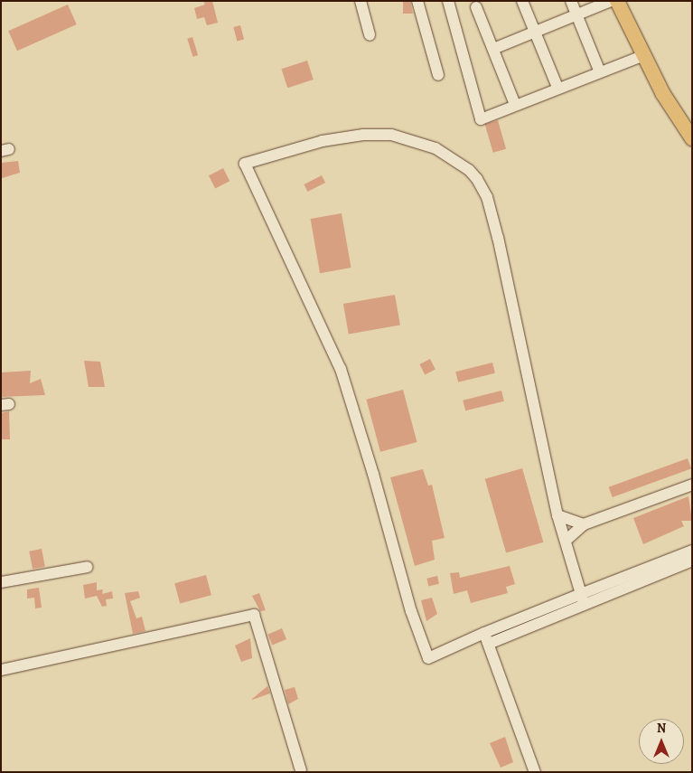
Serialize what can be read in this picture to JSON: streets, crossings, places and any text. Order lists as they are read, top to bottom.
{
  "north": "top"
}
